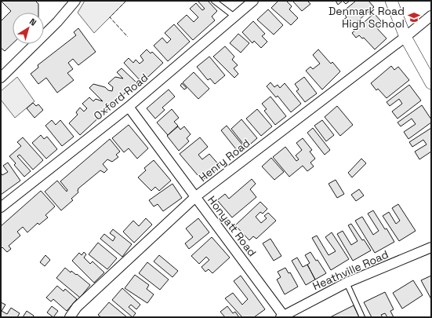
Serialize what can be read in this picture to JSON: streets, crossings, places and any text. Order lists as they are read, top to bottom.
{
  "streets": {
    "street": [
      "Oxford Road",
      "Henry Road",
      "Honyatt Road",
      "Heathville Road"
    ]
  },
  "crossings": [
    ["Oxford Road", "Honyatt Road"],
    ["Henry Road", "Honyatt Road"],
    ["Honyatt Road", "Heathville Road"]
  ],
  "places": {
    "school or university": ["Denmark Road High School"]
  },
  "north": "top right"
}
